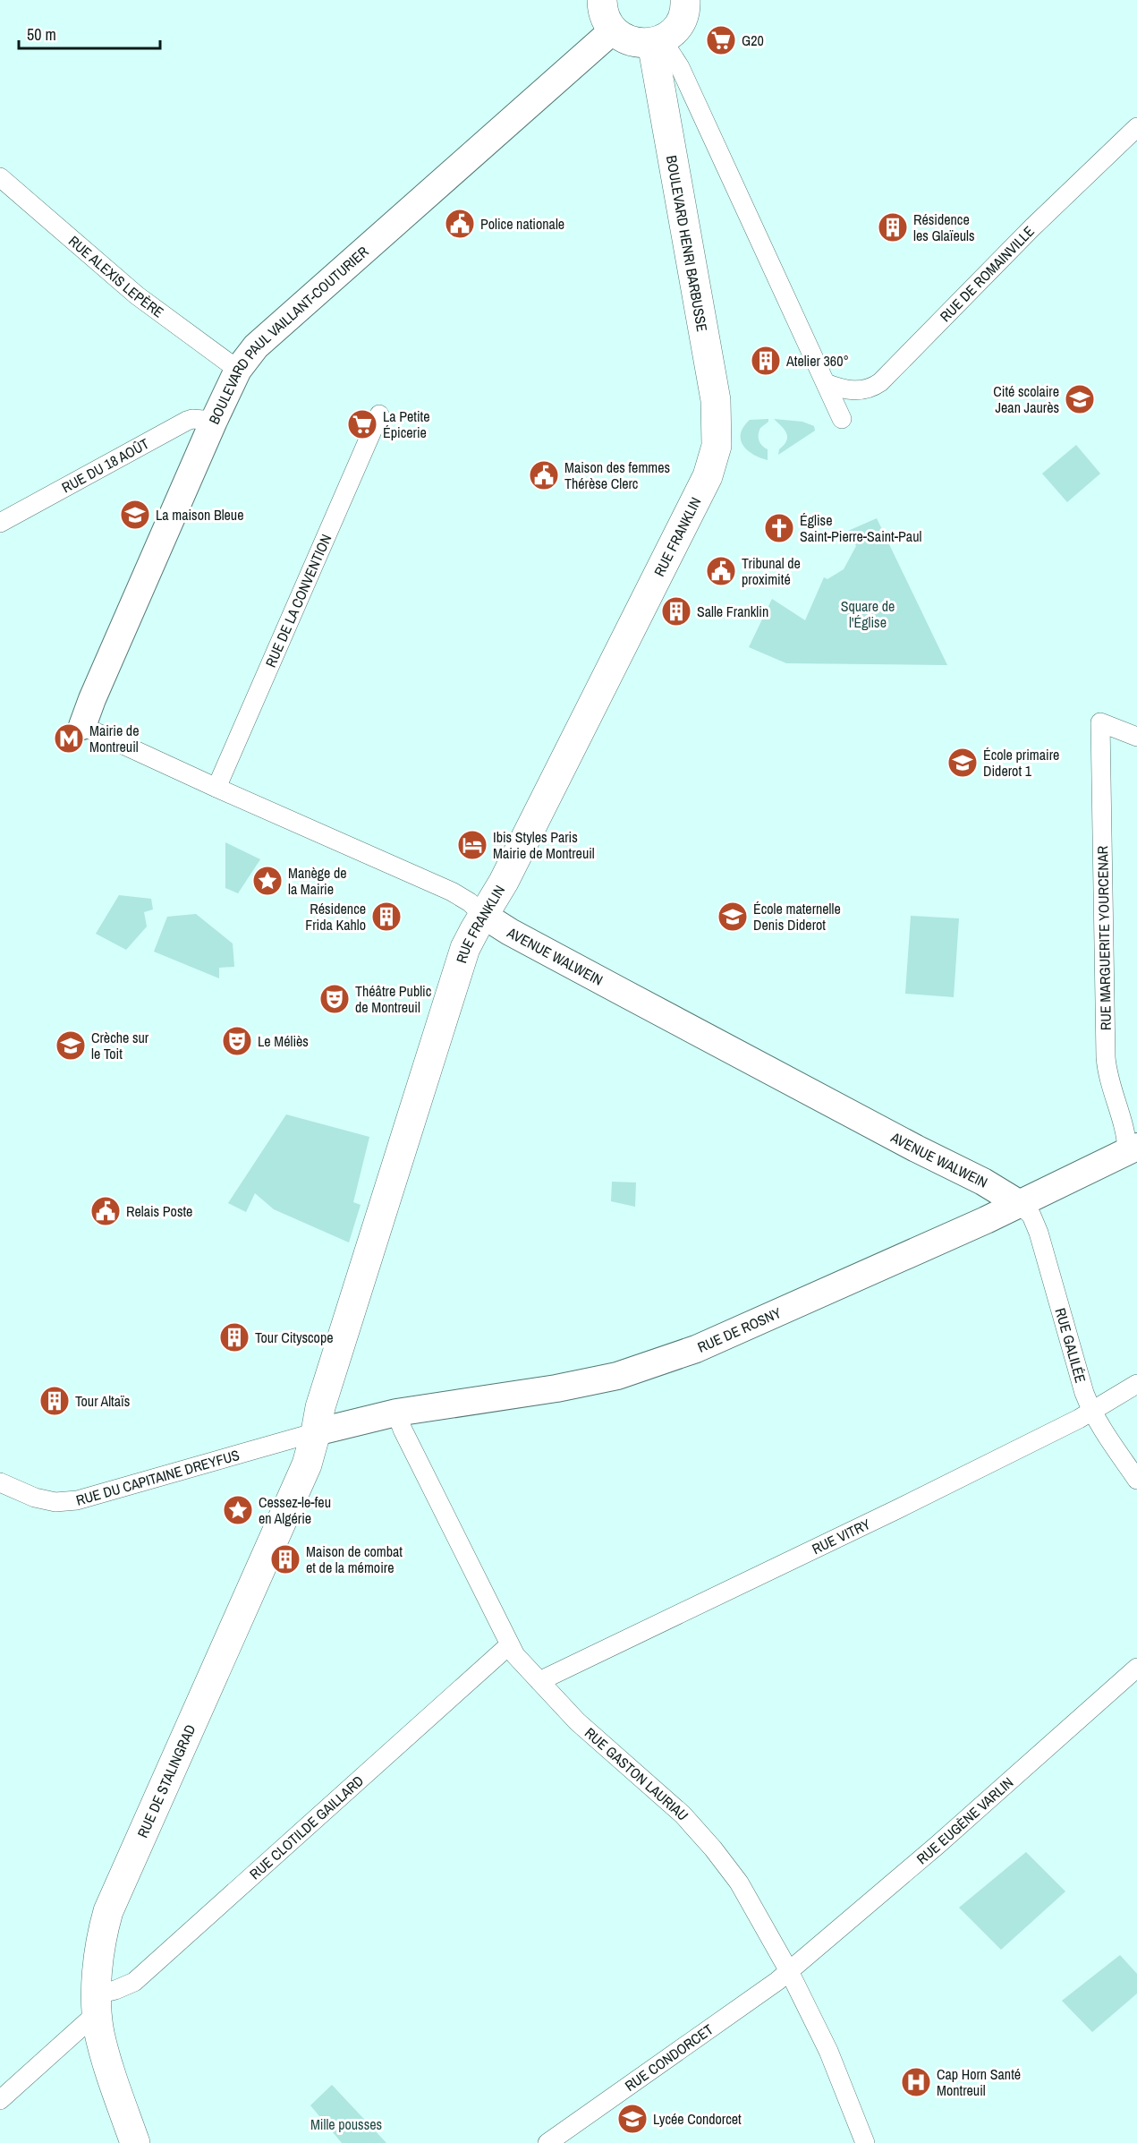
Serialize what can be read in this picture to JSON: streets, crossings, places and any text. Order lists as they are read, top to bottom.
{
  "streets": {
    "main road": [
      "BOULEVARD HENRI BARBUSSE",
      "BOULEVARD PAUL VAILLANT-COUTURIER",
      "RUE FRANKLIN",
      "AVENUE WALWEIN",
      "RUE DE ROSNY",
      "RUE DE STALINGRAD"
    ],
    "street": [
      "RUE DE ROMAINVILLE",
      "RUE ALEXIS LEPÈRE",
      "RUE DU 18 AOÛT",
      "RUE DE LA CONVENTION",
      "RUE MARGUERITE YOURCENAR",
      "RUE GALILÉE",
      "RUE DU CAPITAINE DREYFUS",
      "RUE VITRY",
      "RUE GASTON LAURIAU",
      "RUE EUGÈNE VARLIN",
      "RUE CLOTILDE GAILLARD",
      "RUE CONDORCET"
    ]
  },
  "crossings": [
    ["BOULEVARD HENRI BARBUSSE", "RUE FRANKLIN"],
    ["RUE ALEXIS LEPÈRE", "BOULEVARD PAUL VAILLANT-COUTURIER"],
    ["BOULEVARD PAUL VAILLANT-COUTURIER", "RUE DU 18 AOÛT"],
    ["BOULEVARD PAUL VAILLANT-COUTURIER", "AVENUE WALWEIN"],
    ["RUE FRANKLIN", "AVENUE WALWEIN"],
    ["RUE FRANKLIN", "RUE DE ROSNY"],
    ["RUE FRANKLIN", "RUE DU CAPITAINE DREYFUS"],
    ["RUE FRANKLIN", "RUE DE STALINGRAD"],
    ["RUE DE LA CONVENTION", "AVENUE WALWEIN"],
    ["RUE MARGUERITE YOURCENAR", "RUE DE ROSNY"],
    ["AVENUE WALWEIN", "RUE DE ROSNY"],
    ["AVENUE WALWEIN", "RUE GALILÉE"],
    ["RUE DE ROSNY", "RUE GALILÉE"],
    ["RUE DE ROSNY", "RUE DU CAPITAINE DREYFUS"],
    ["RUE DE ROSNY", "RUE GASTON LAURIAU"],
    ["RUE DE ROSNY", "RUE DE STALINGRAD"],
    ["RUE GALILÉE", "RUE VITRY"],
    ["RUE DU CAPITAINE DREYFUS", "RUE DE STALINGRAD"],
    ["RUE VITRY", "RUE GASTON LAURIAU"],
    ["RUE GASTON LAURIAU", "RUE EUGÈNE VARLIN"],
    ["RUE GASTON LAURIAU", "RUE CLOTILDE GAILLARD"],
    ["RUE GASTON LAURIAU", "RUE CONDORCET"],
    ["RUE DE STALINGRAD", "RUE CLOTILDE GAILLARD"],
    ["RUE EUGÈNE VARLIN", "RUE CONDORCET"]
  ],
  "parks": ["Square de l'Église", "Mille pousses"],
  "places": {
    "supermarket": ["G20", "La Petite Épicerie"],
    "public building": [
      "Police nationale",
      "Maison des femmes Thérèse Clerc",
      "Tribunal de proximité",
      "Relais Poste"
    ],
    "building": [
      "Résidence les Glaïeuls",
      "Atelier 360°",
      "Salle Franklin",
      "Résidence Frida Kahlo",
      "Tour Cityscope",
      "Tour Altaïs",
      "Maison de combat et de la mémoire"
    ],
    "school or university": [
      "Cité scolaire Jean Jaurès",
      "La maison Bleue",
      "École primaire Diderot 1",
      "École maternelle Denis Diderot",
      "Crèche sur le Toit",
      "Lycée Condorcet"
    ],
    "church": ["Église Saint-Pierre-Saint-Paul"],
    "metro station": ["Mairie de Montreuil"],
    "hotel": ["Ibis Styles Paris Mairie de Montreuil"],
    "place": ["Manège de la Mairie", "Cessez-le-feu en Algérie"],
    "theatre": ["Théâtre Public de Montreuil", "Le Méliès"],
    "hospital": ["Cap Horn Santé Montreuil"]
  },
  "scale_bar": "50 m"
}
